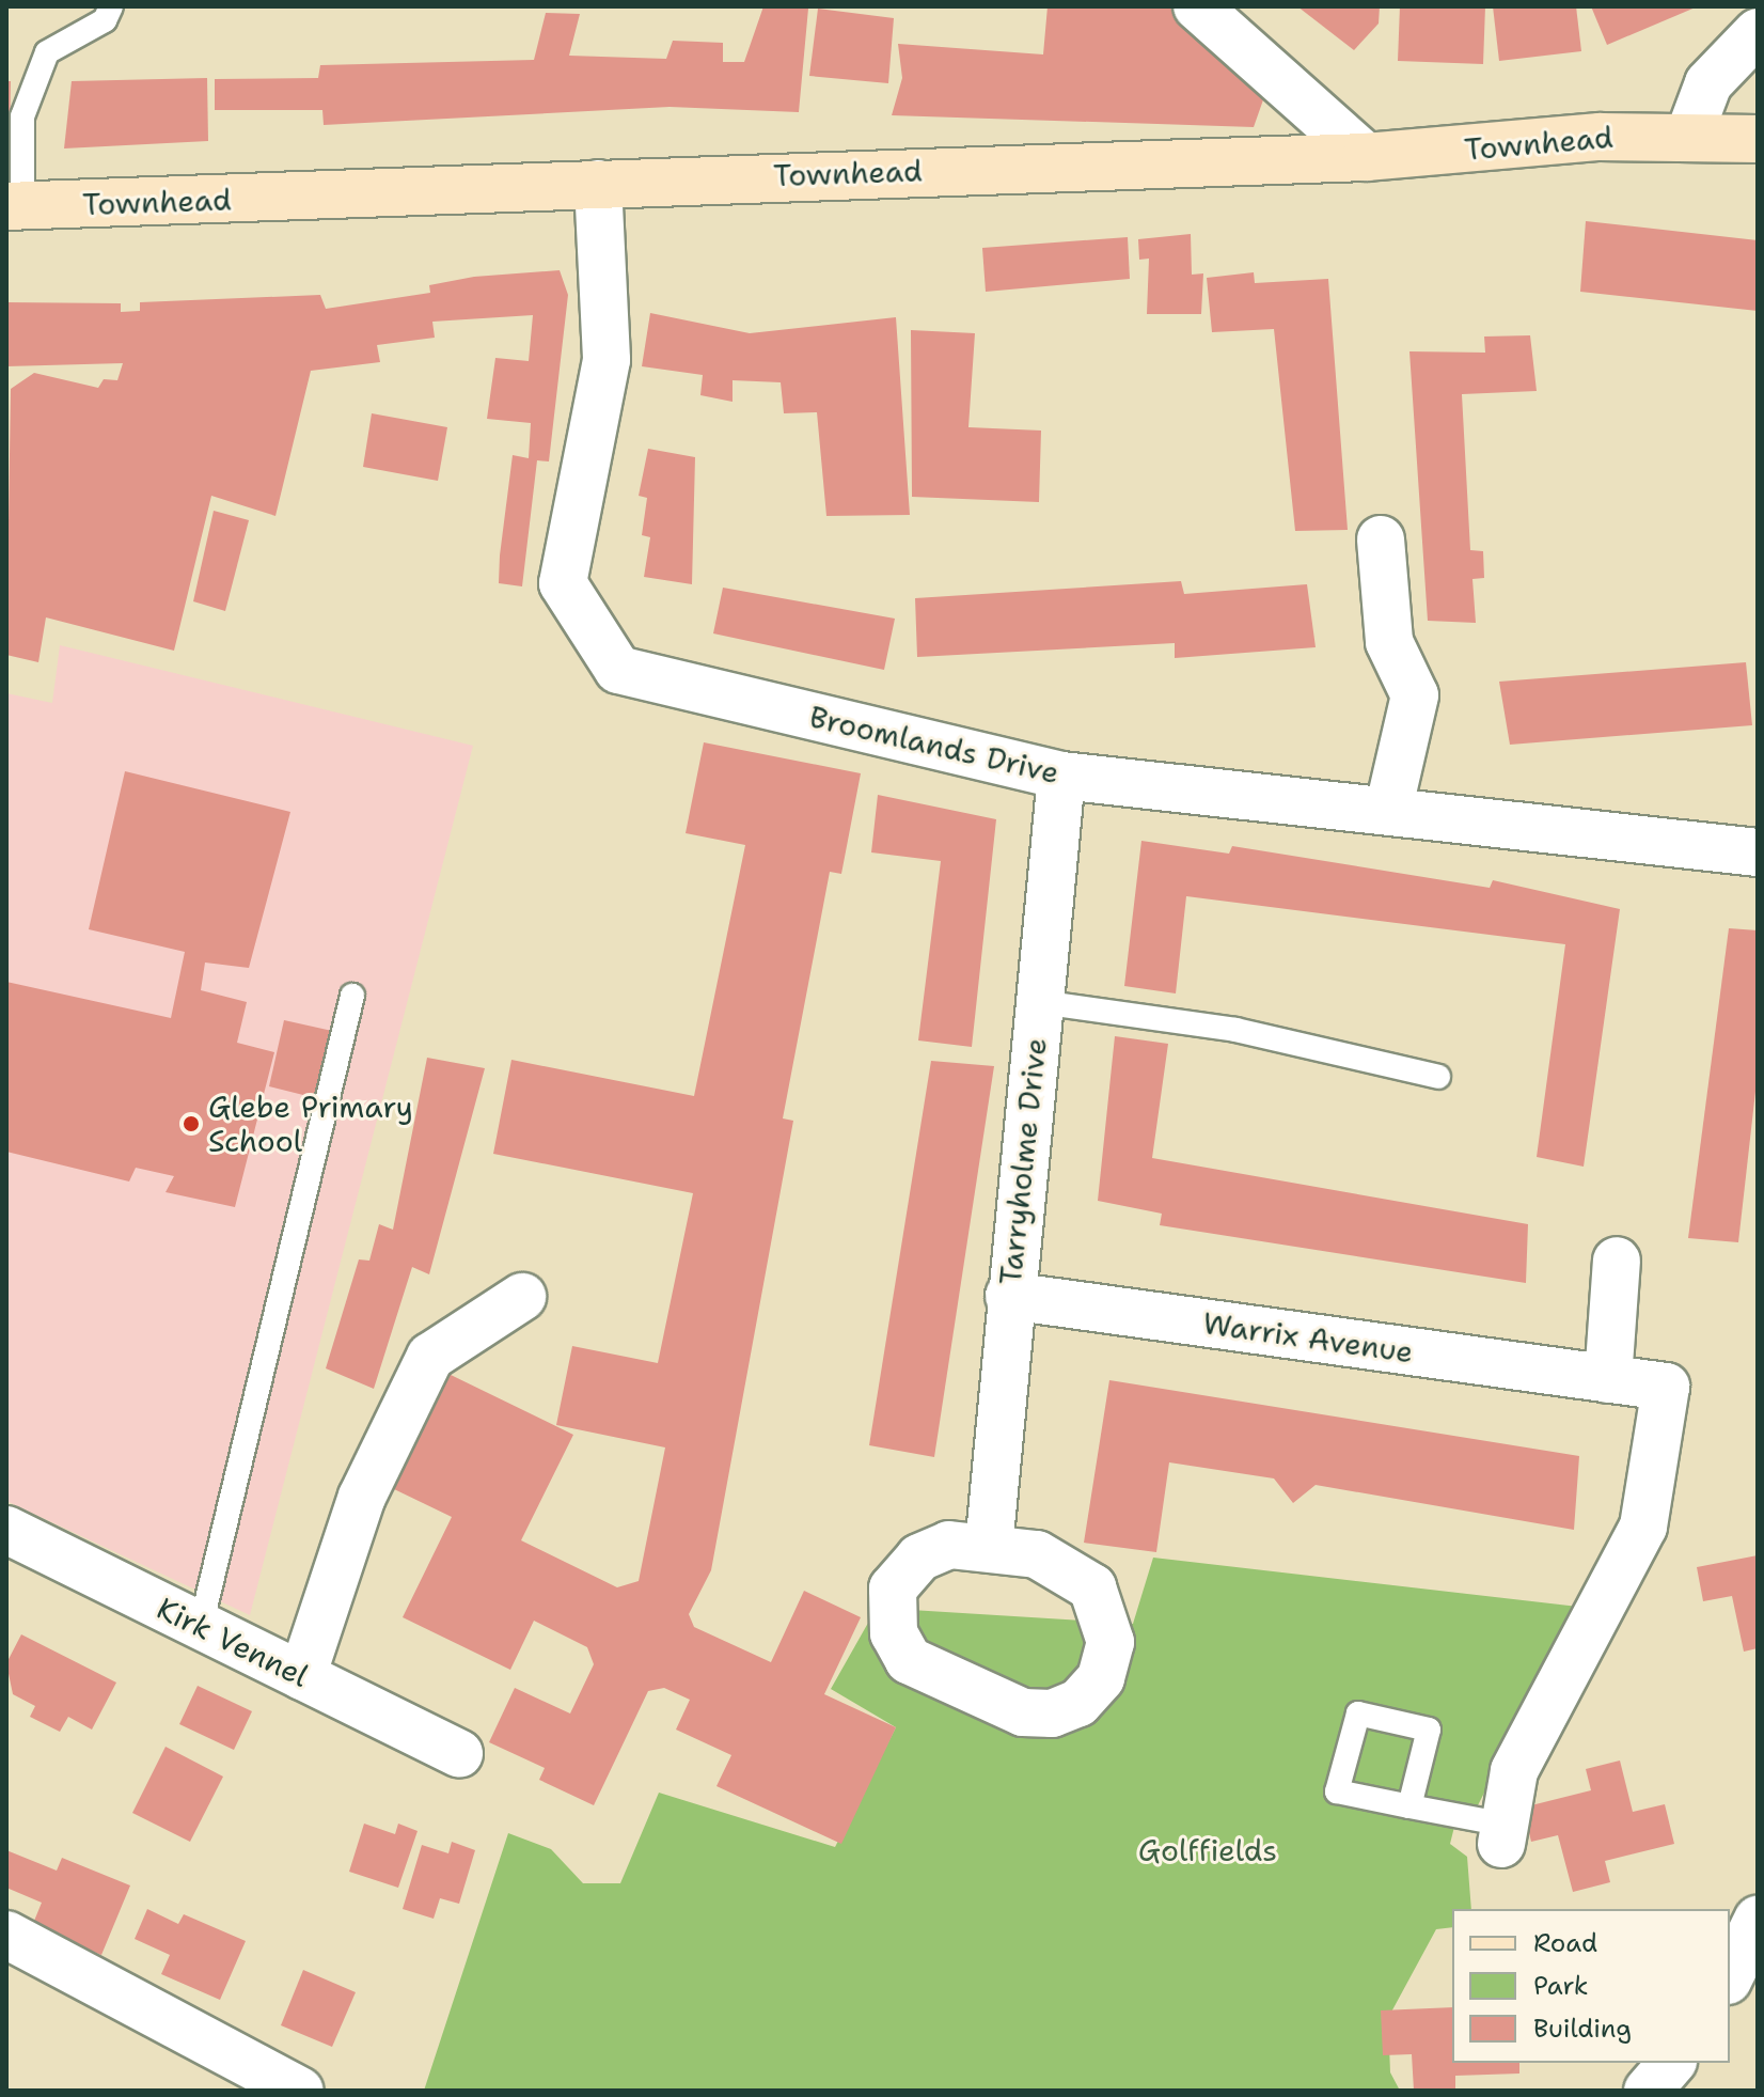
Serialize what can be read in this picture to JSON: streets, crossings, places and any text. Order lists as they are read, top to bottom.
{
  "streets": {
    "main road": ["Townhead"],
    "street": [
      "Broomlands Drive",
      "Tarryholme Drive",
      "Warrix Avenue",
      "Kirk Vennel"
    ]
  },
  "crossings": [
    ["Townhead", "Broomlands Drive"],
    ["Broomlands Drive", "Tarryholme Drive"],
    ["Tarryholme Drive", "Warrix Avenue"]
  ],
  "parks": ["Golffields"],
  "places": ["Glebe Primary School"],
  "legend": ["Road", "Park", "Building"]
}
